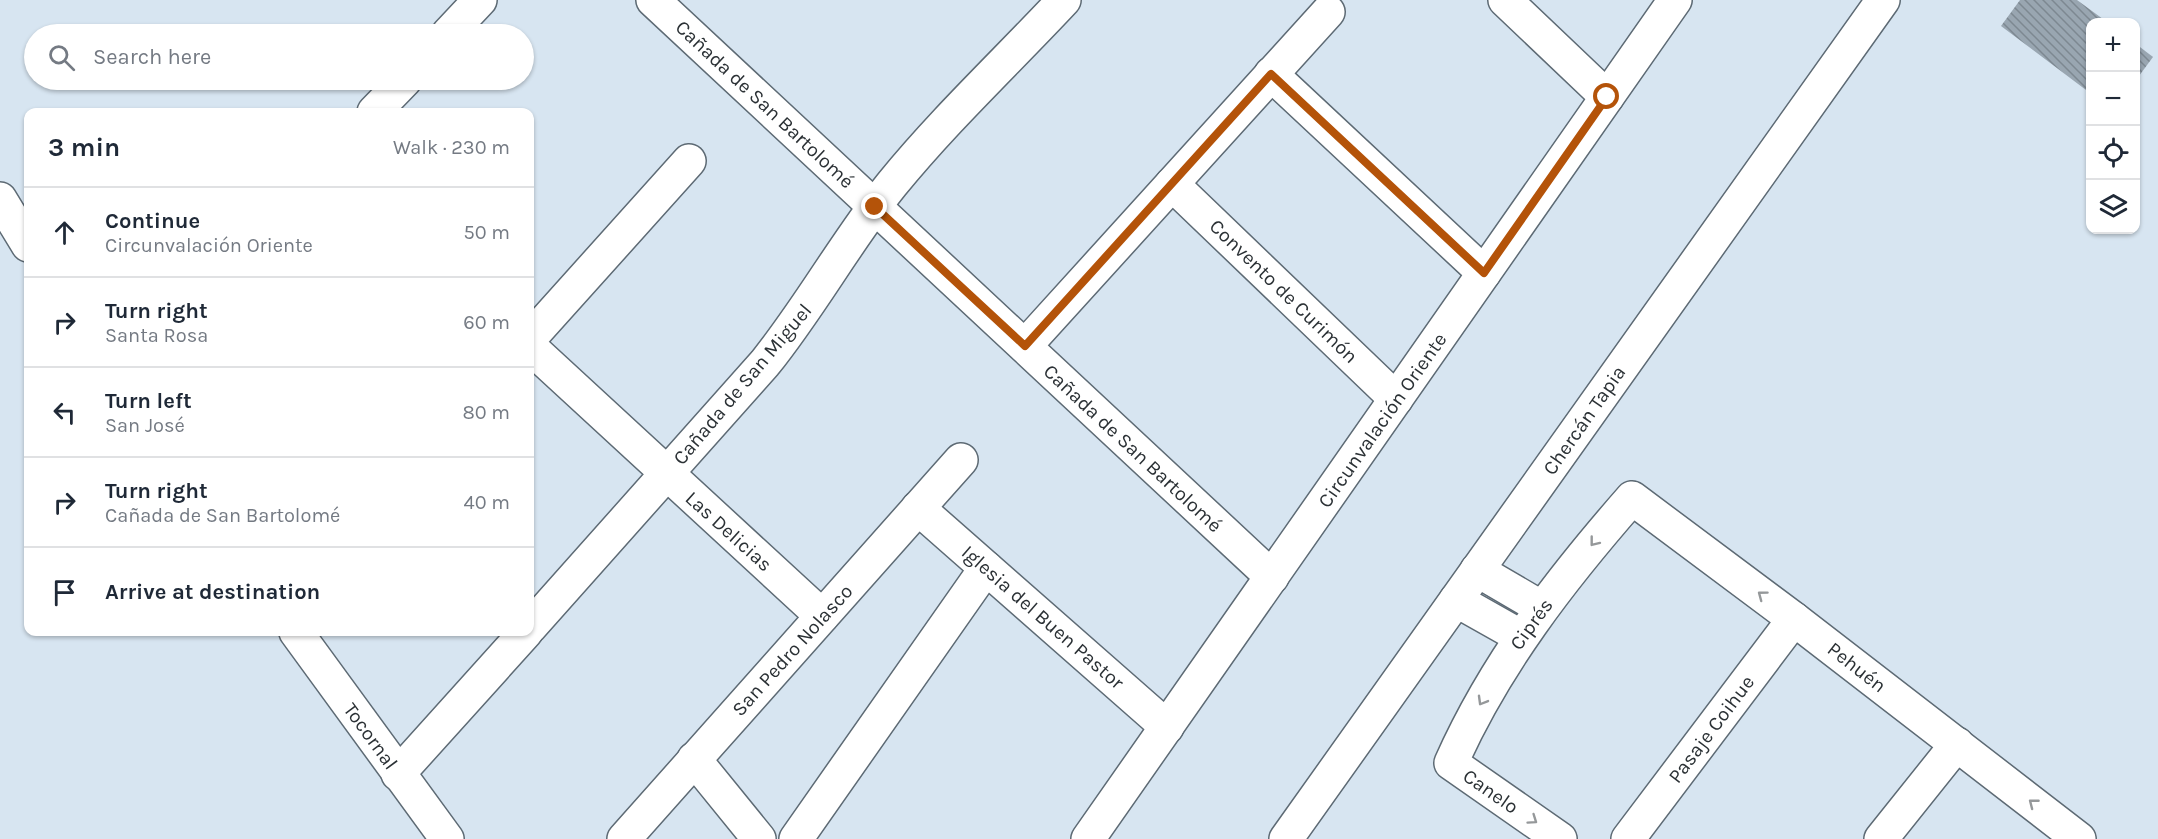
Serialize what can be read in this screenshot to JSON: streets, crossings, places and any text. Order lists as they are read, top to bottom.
{
  "streets": {
    "street": [
      "Cañada de San Bartolomé",
      "Convento de Curimón",
      "Cañada de San Miguel",
      "Circunvalación Oriente",
      "Chercán Tapia",
      "Las Delicias",
      "Iglesia del Buen Pastor",
      "Ciprés",
      "San Pedro Nolasco",
      "Pehuén",
      "Pasaje Coihue",
      "Tocornal",
      "Canelo"
    ]
  },
  "crossings": [
    ["Cañada de San Bartolomé", "Cañada de San Miguel"],
    ["Cañada de San Bartolomé", "Circunvalación Oriente"],
    ["Convento de Curimón", "Circunvalación Oriente"],
    ["Cañada de San Miguel", "Las Delicias"],
    ["Circunvalación Oriente", "Iglesia del Buen Pastor"],
    ["Las Delicias", "San Pedro Nolasco"],
    ["Iglesia del Buen Pastor", "San Pedro Nolasco"],
    ["Ciprés", "Pehuén"],
    ["Ciprés", "Canelo"],
    ["Pehuén", "Pasaje Coihue"]
  ],
  "one_way": ["Ciprés", "Pehuén", "Canelo"],
  "page": {
    "map_buttons": ["+", "−"],
    "search": "Search here",
    "heading": ["3 min", "Walk · 230 m"],
    "list": [
      ["Continue", "Circunvalación Oriente", "50 m"],
      ["Turn right", "Santa Rosa", "60 m"],
      ["Turn left", "San José", "80 m"],
      ["Turn right", "Cañada de San Bartolomé", "40 m"],
      "Arrive at destination"
    ]
  }
}
